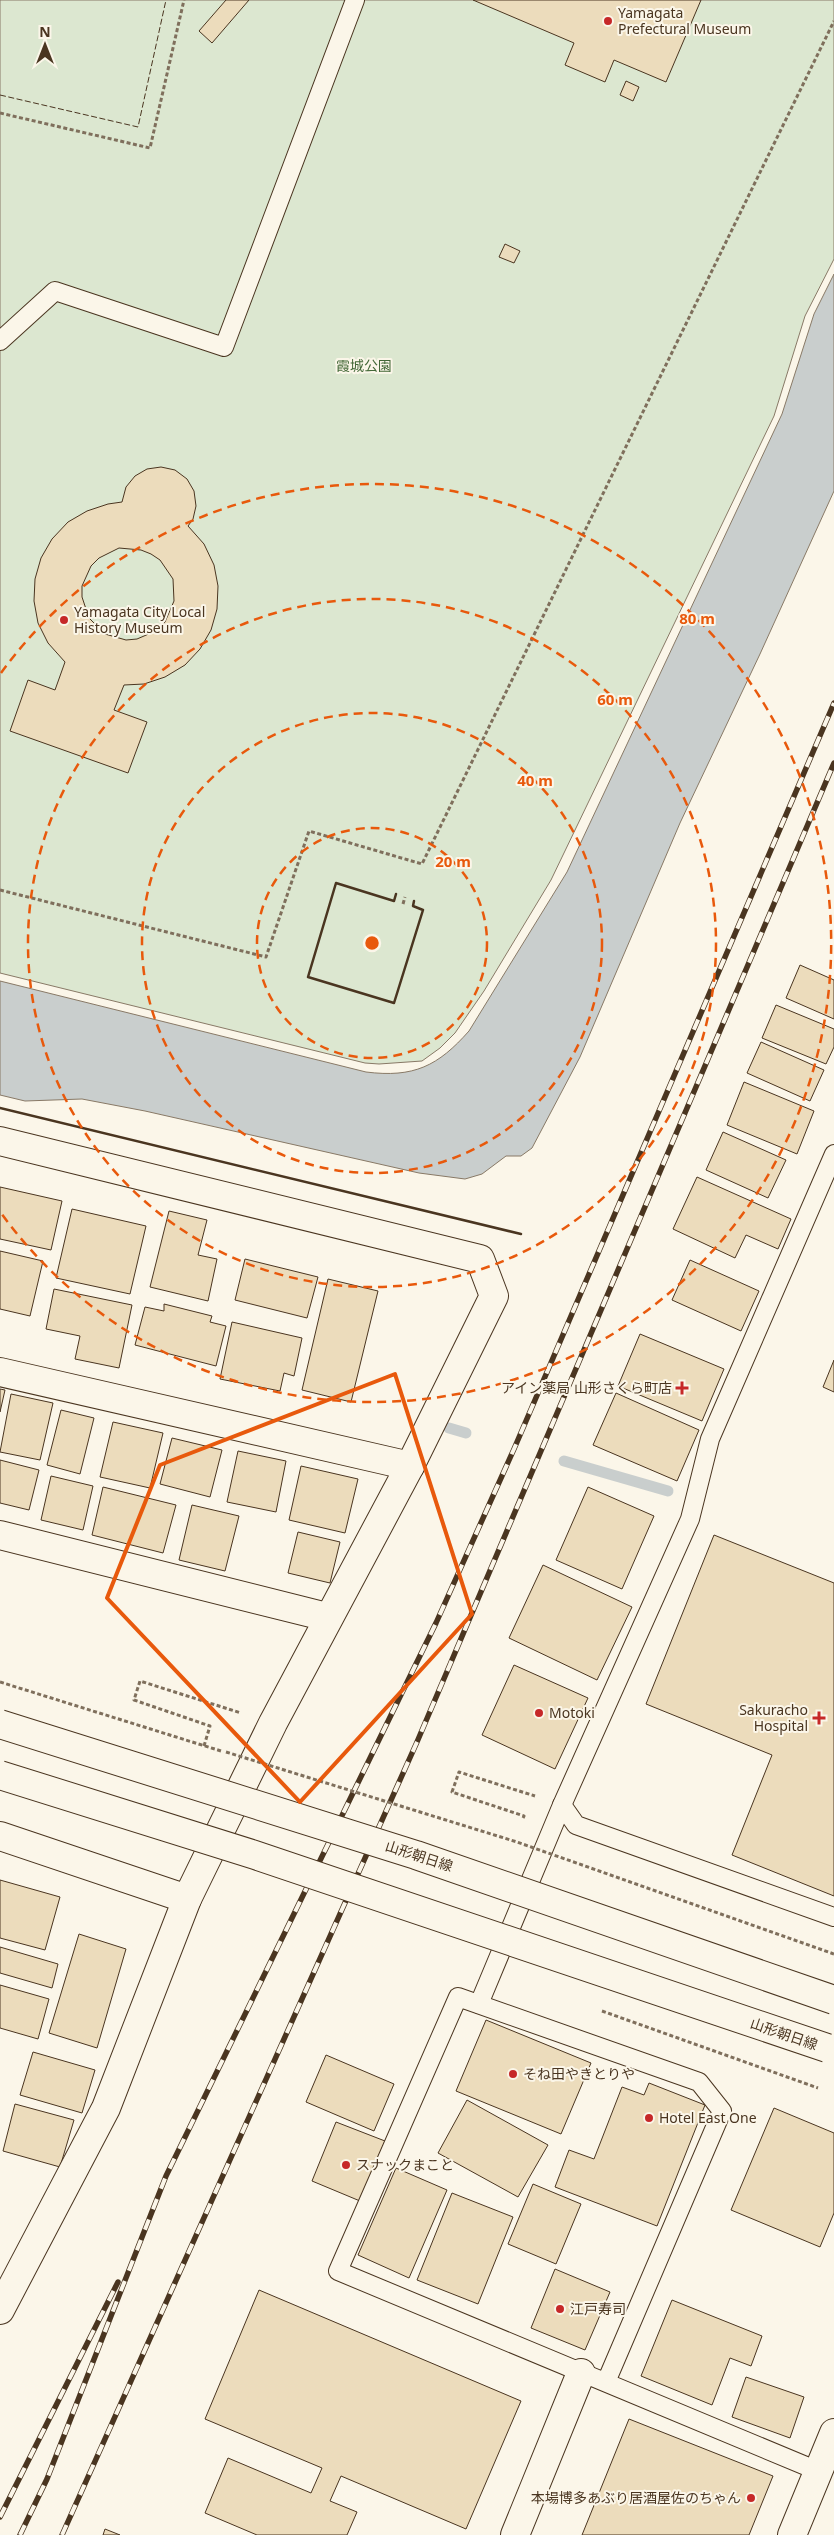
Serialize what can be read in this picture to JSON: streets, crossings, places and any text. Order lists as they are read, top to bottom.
{
  "streets": {
    "street": ["山形朝日線"]
  },
  "parks": ["霞城公園"],
  "places": {
    "other": [
      "Yamagata Prefectural Museum",
      "Yamagata City Local History Museum",
      "Motoki",
      "そね田やきとりや",
      "Hotel East One",
      "スナックまこと",
      "江戸寿司",
      "本場博多あぶり居酒屋佐のちゃん"
    ],
    "health": ["アイン薬局 山形さくら町店", "Sakuracho Hospital"]
  },
  "north": "top",
  "rings": [
    "80 m",
    "60 m",
    "40 m",
    "20 m"
  ]
}
